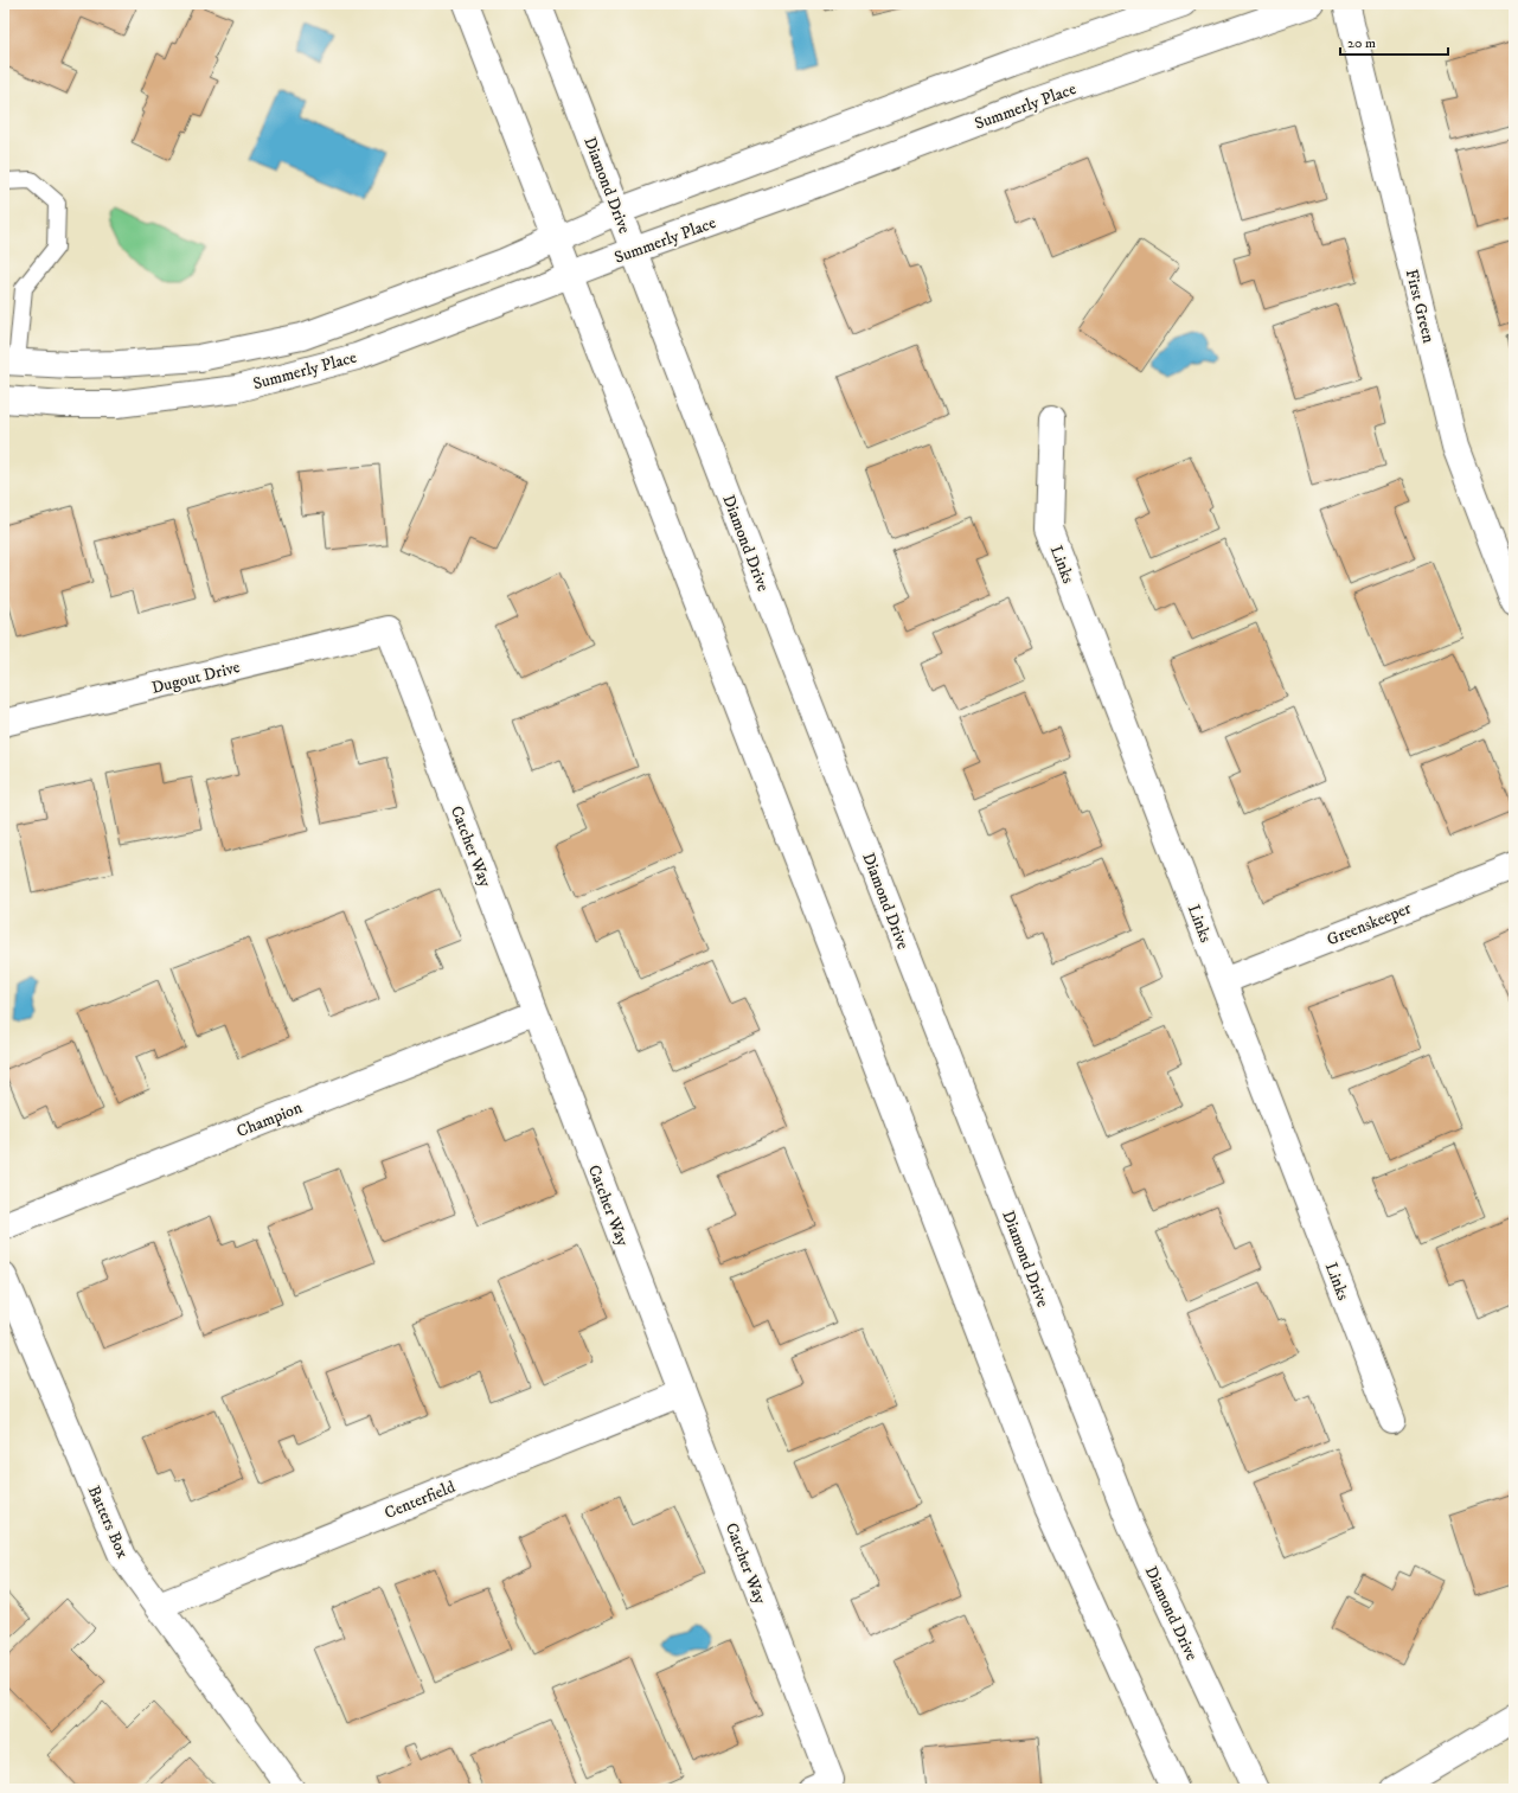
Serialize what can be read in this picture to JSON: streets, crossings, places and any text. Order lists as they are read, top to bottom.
{
  "streets": {
    "street": [
      "Summerly Place",
      "Diamond Drive",
      "First Green",
      "Links",
      "Dugout Drive",
      "Catcher Way",
      "Greenskeeper",
      "Champion",
      "Centerfield",
      "Batters Box"
    ]
  },
  "crossings": [
    ["Summerly Place", "Diamond Drive"],
    ["Links", "Greenskeeper"],
    ["Dugout Drive", "Catcher Way"],
    ["Catcher Way", "Champion"],
    ["Catcher Way", "Centerfield"],
    ["Centerfield", "Batters Box"]
  ],
  "scale_bar": "20 m"
}
